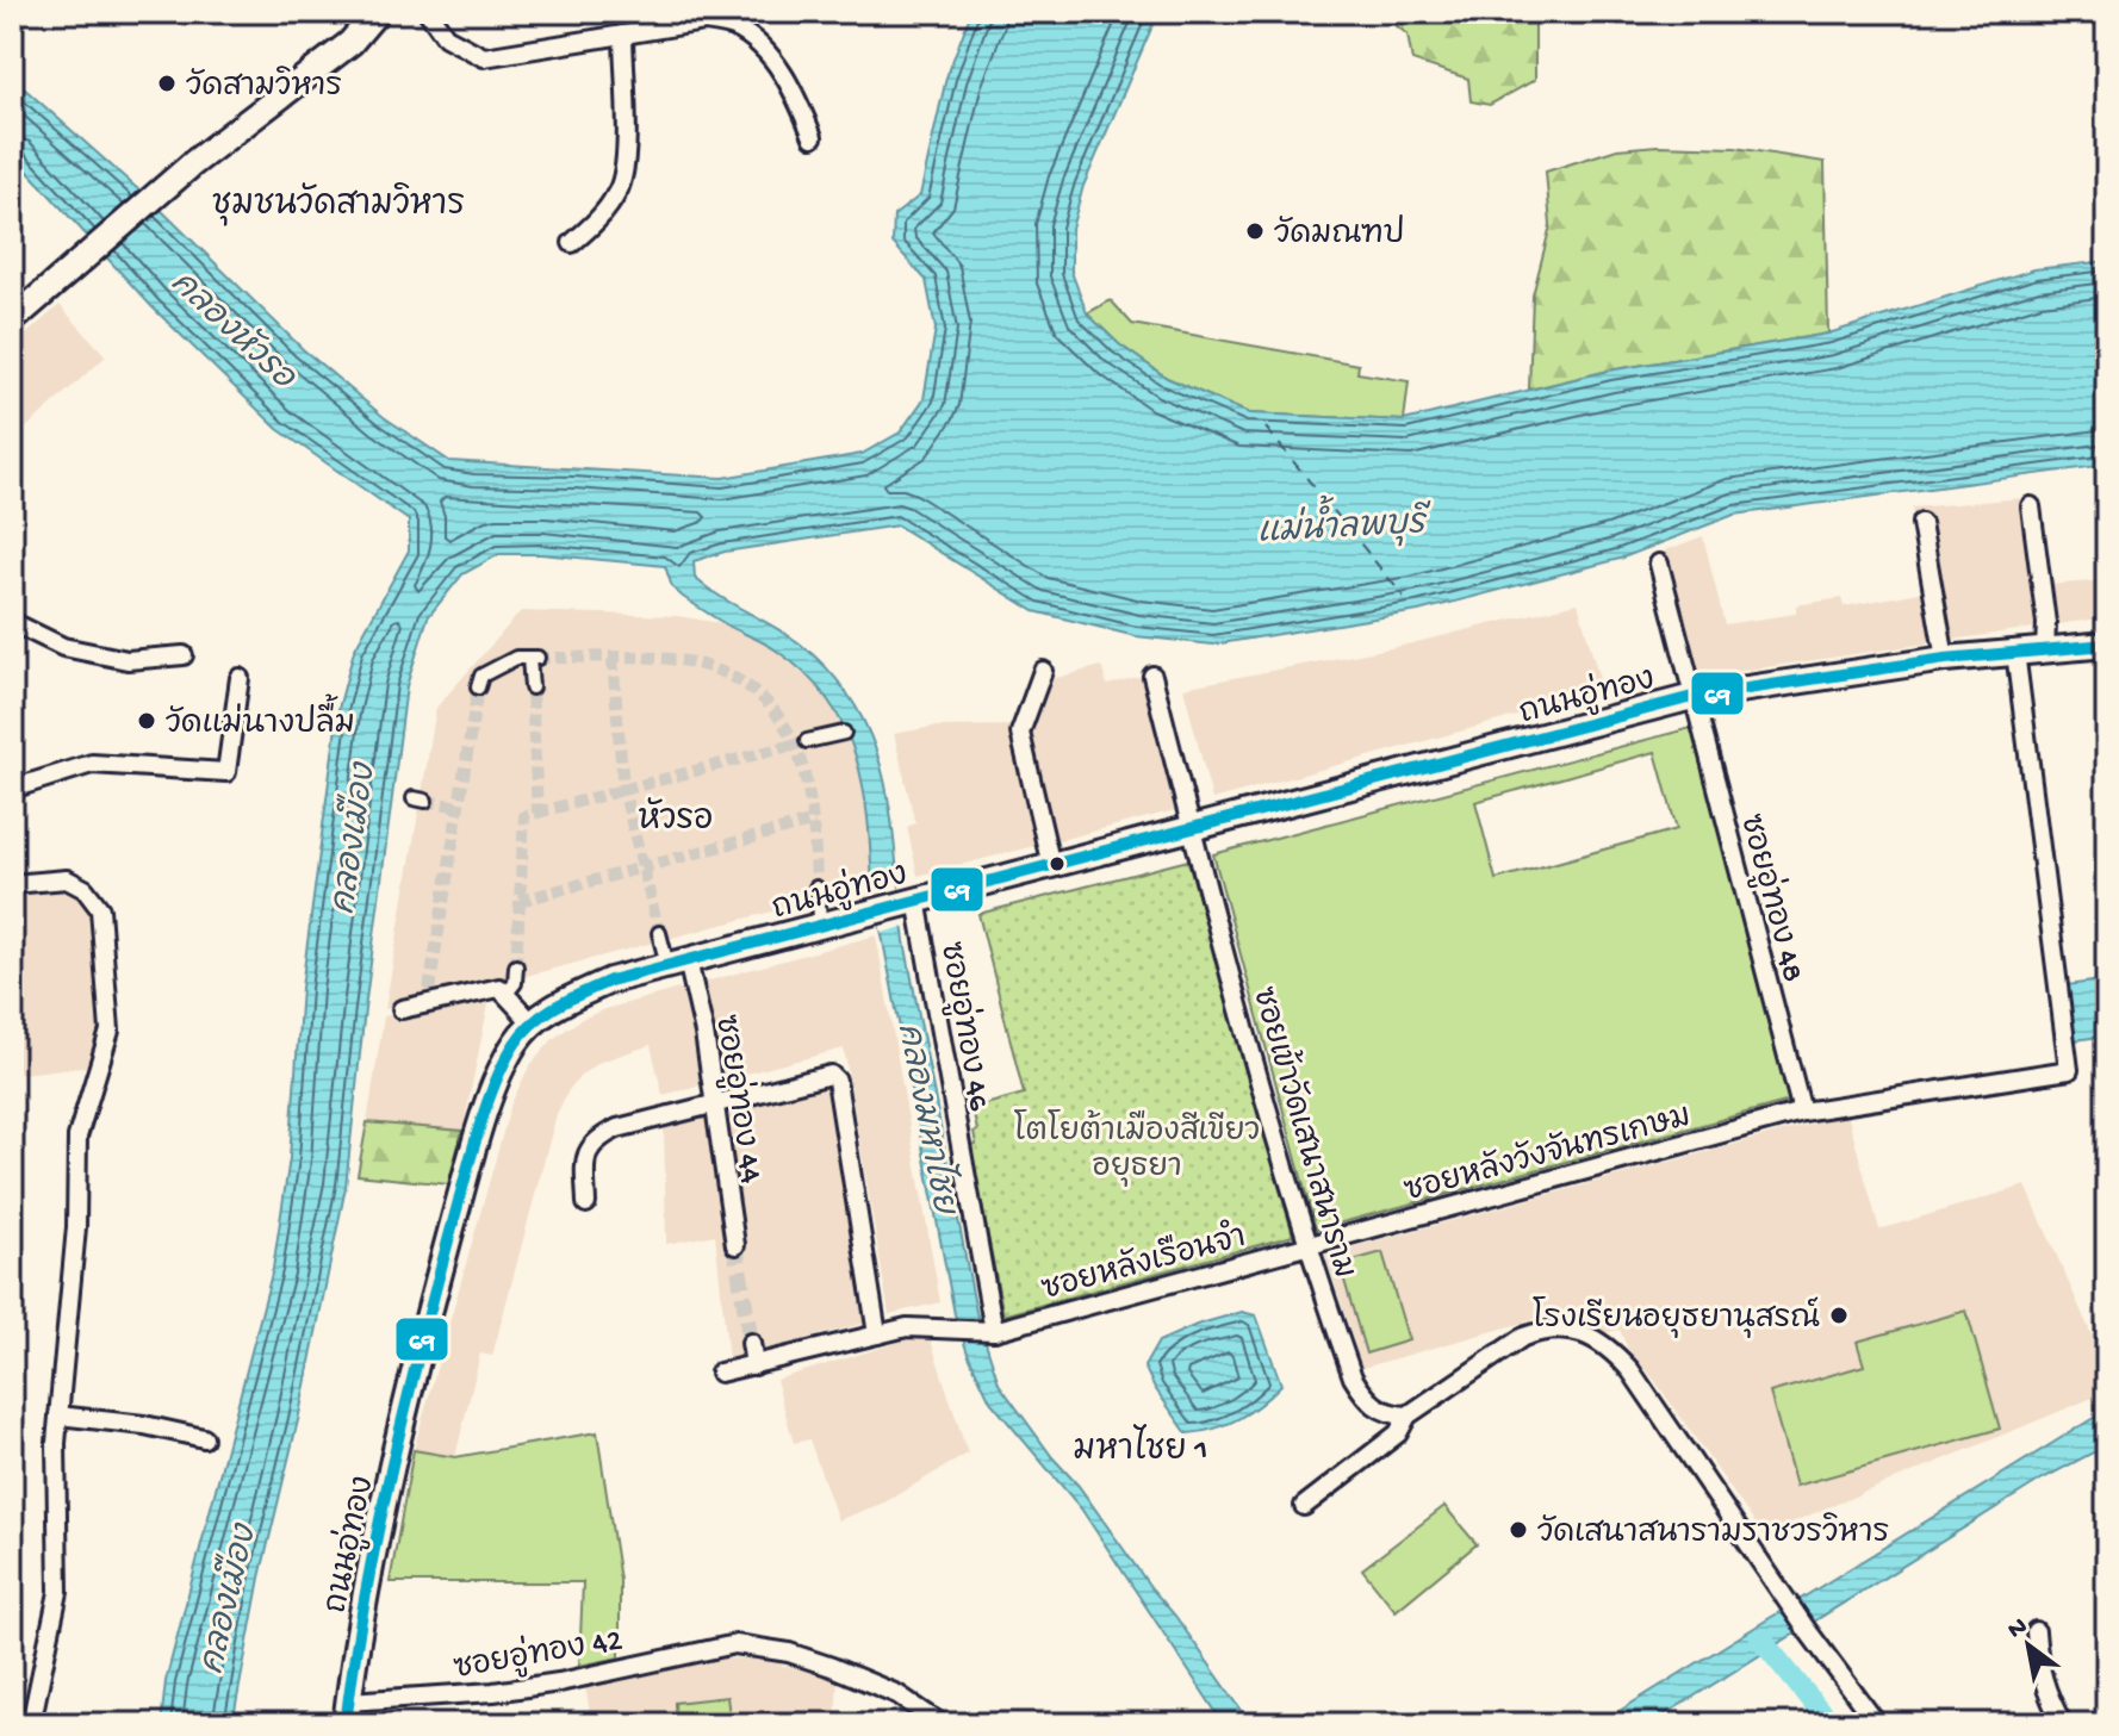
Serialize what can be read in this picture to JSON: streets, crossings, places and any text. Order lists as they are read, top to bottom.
{
  "streets": {
    "main road": ["ถนนอู่ทอง"],
    "street": [
      "ซอยอู่ทอง 48",
      "ซอยอู่ทอง 46",
      "ซอยอู่ทอง 44",
      "ซอยเข้าวัดเสนาสนาราม",
      "ซอยหลังวังจันทรเกษม",
      "ซอยหลังเรือนจำ",
      "ซอยอู่ทอง 42"
    ]
  },
  "crossings": [
    ["ถนนอู่ทอง", "ซอยอู่ทอง 48"],
    ["ถนนอู่ทอง", "ซอยอู่ทอง 46"],
    ["ถนนอู่ทอง", "ซอยอู่ทอง 44"],
    ["ถนนอู่ทอง", "ซอยเข้าวัดเสนาสนาราม"],
    ["ถนนอู่ทอง", "ซอยหลังวังจันทรเกษม"],
    ["ถนนอู่ทอง", "ซอยอู่ทอง 42"],
    ["ซอยอู่ทอง 48", "ซอยหลังวังจันทรเกษม"],
    ["ซอยอู่ทอง 46", "ซอยหลังเรือนจำ"],
    ["ซอยเข้าวัดเสนาสนาราม", "ซอยหลังวังจันทรเกษม"],
    ["ซอยเข้าวัดเสนาสนาราม", "ซอยหลังเรือนจำ"],
    ["ซอยหลังวังจันทรเกษม", "ซอยหลังเรือนจำ"]
  ],
  "districts": ["ชุมชนวัดสามวิหาร", "หัวรอ", "มหาไชย 1"],
  "water": [
    "คลองหัวรอ",
    "แม่น้ำลพบุรี",
    "คลองเมือง",
    "คลองมหาไชย"
  ],
  "parks": ["โตโยต้าเมืองสีเขียว อยุธยา"],
  "places": [
    "วัดสามวิหาร",
    "วัดมณฑป",
    "วัดแม่นางปลื้ม",
    "โรงเรียนอยุธยานุสรณ์",
    "วัดเสนาสนารามราชวรวิหาร"
  ],
  "lines": ["transit line 69"],
  "north": "top left"
}
